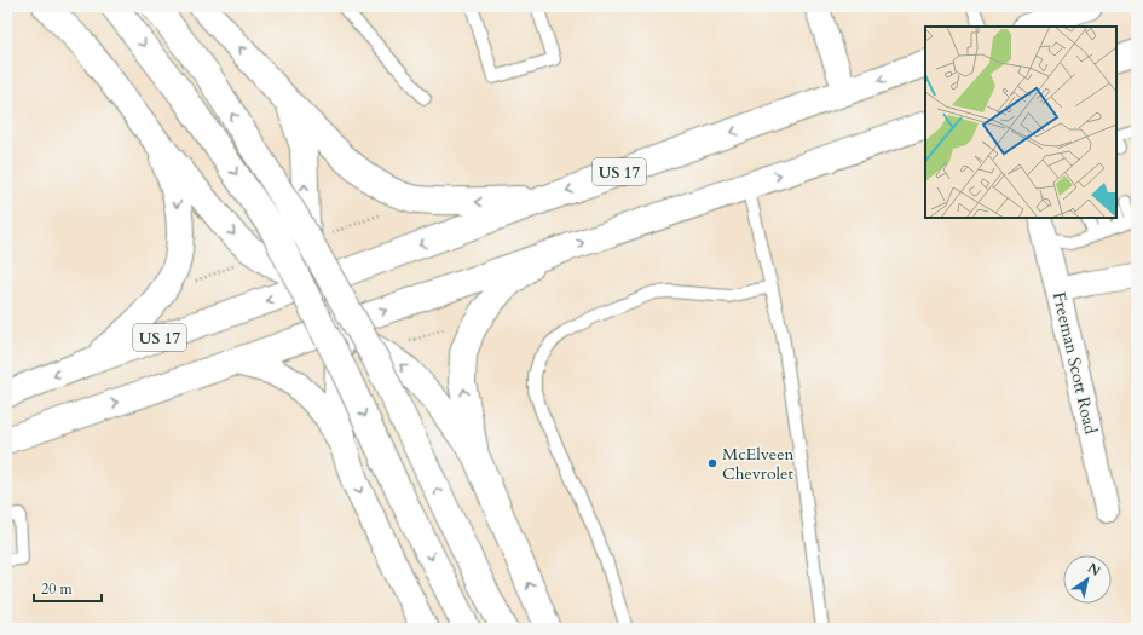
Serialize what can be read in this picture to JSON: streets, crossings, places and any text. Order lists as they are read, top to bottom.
{
  "streets": {
    "highway": ["US 17"],
    "street": ["Freeman Scott Road"]
  },
  "places": ["McElveen Chevrolet"],
  "scale_bar": "20 m",
  "north": "top right"
}
